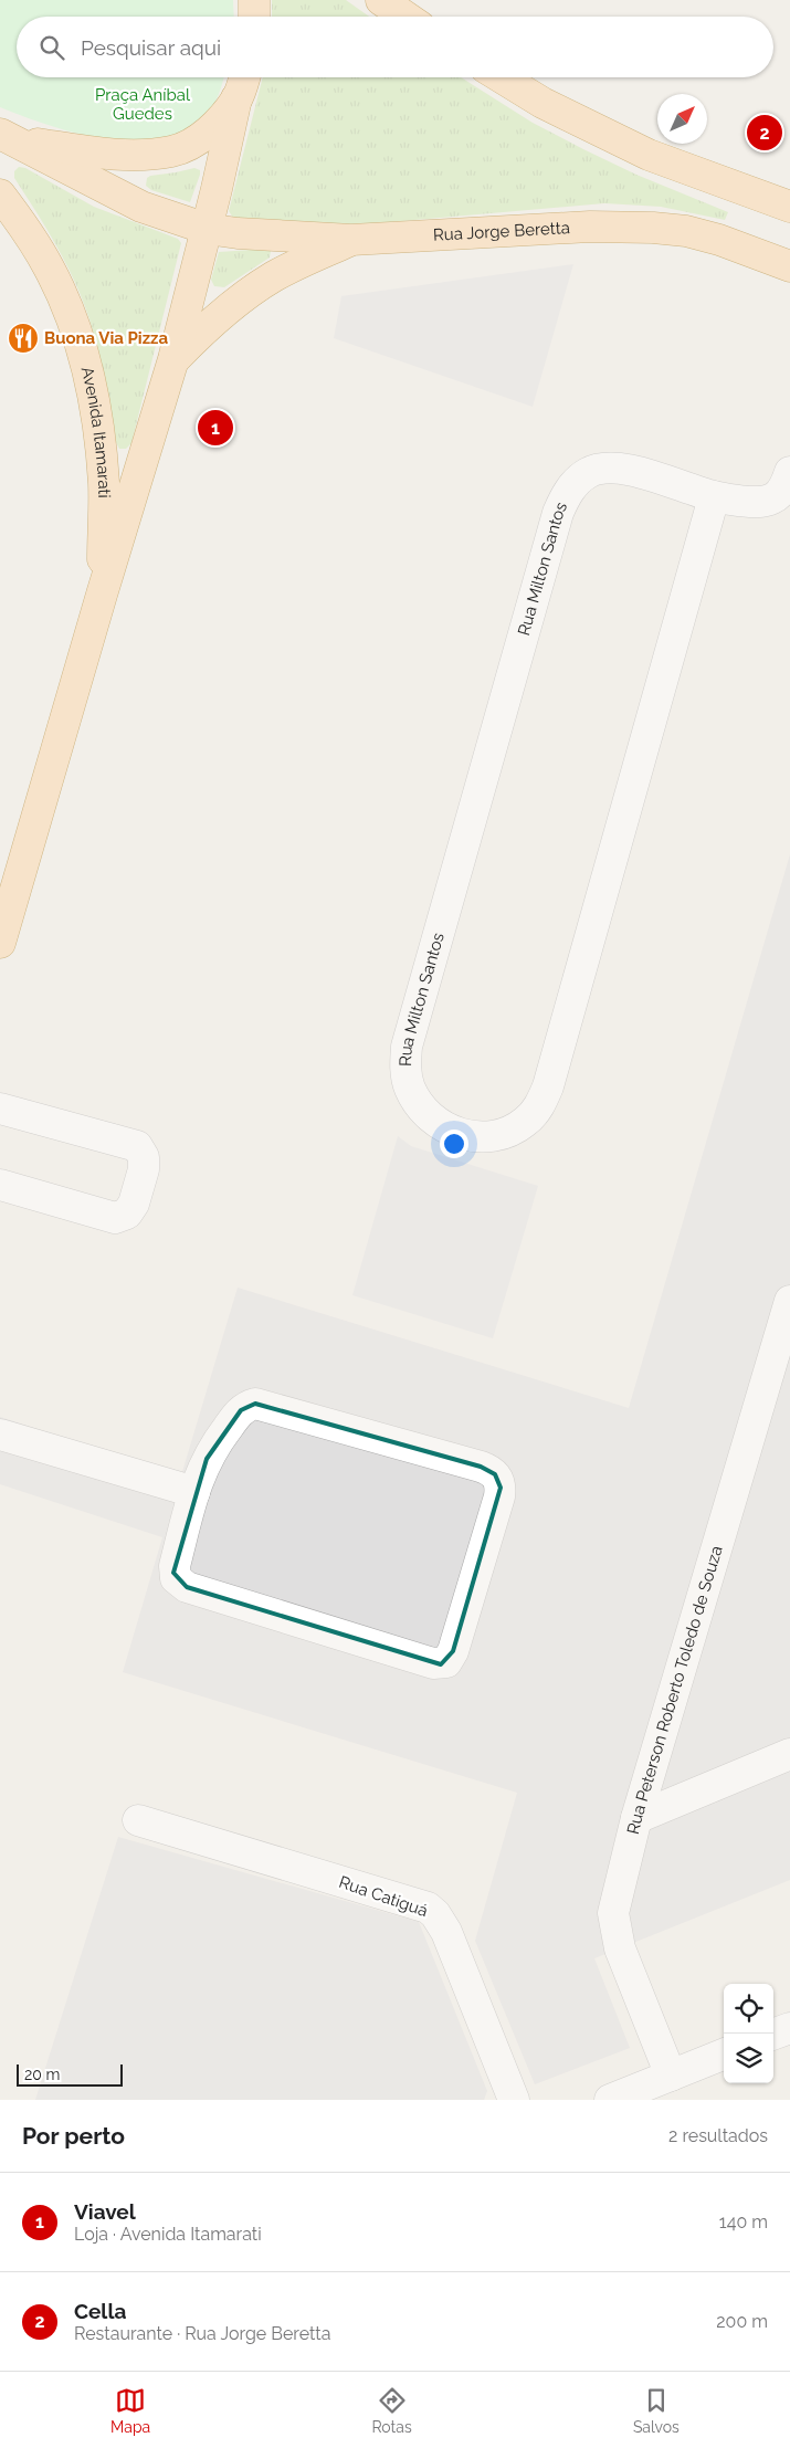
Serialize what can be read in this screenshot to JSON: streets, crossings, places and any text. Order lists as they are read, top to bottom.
{
  "streets": {
    "main road": ["Rua Jorge Beretta", "Avenida Itamarati"],
    "street": ["Rua Milton Santos", "Rua Peterson Roberto Toledo de Souza", "Rua Catiguá"]
  },
  "crossings": [
    ["Rua Jorge Beretta", "Avenida Itamarati"]
  ],
  "parks": ["Praça Aníbal Guedes"],
  "places": {
    "restaurant": ["Buona Via Pizza"]
  },
  "scale_bar": "20 m",
  "north": "top right",
  "page": {
    "search": "Pesquisar aqui",
    "pins": ["2", "1"],
    "scale": "20 m",
    "heading": ["Por perto", "2 resultados"],
    "list": [
      {
        "mark": "1",
        "name": "Viavel",
        "note": "Loja · Avenida Itamarati",
        "value": "140 m"
      },
      {
        "mark": "2",
        "name": "Cella",
        "note": "Restaurante · Rua Jorge Beretta",
        "value": "200 m"
      }
    ],
    "nav": ["Mapa", "Rotas", "Salvos"]
  }
}
